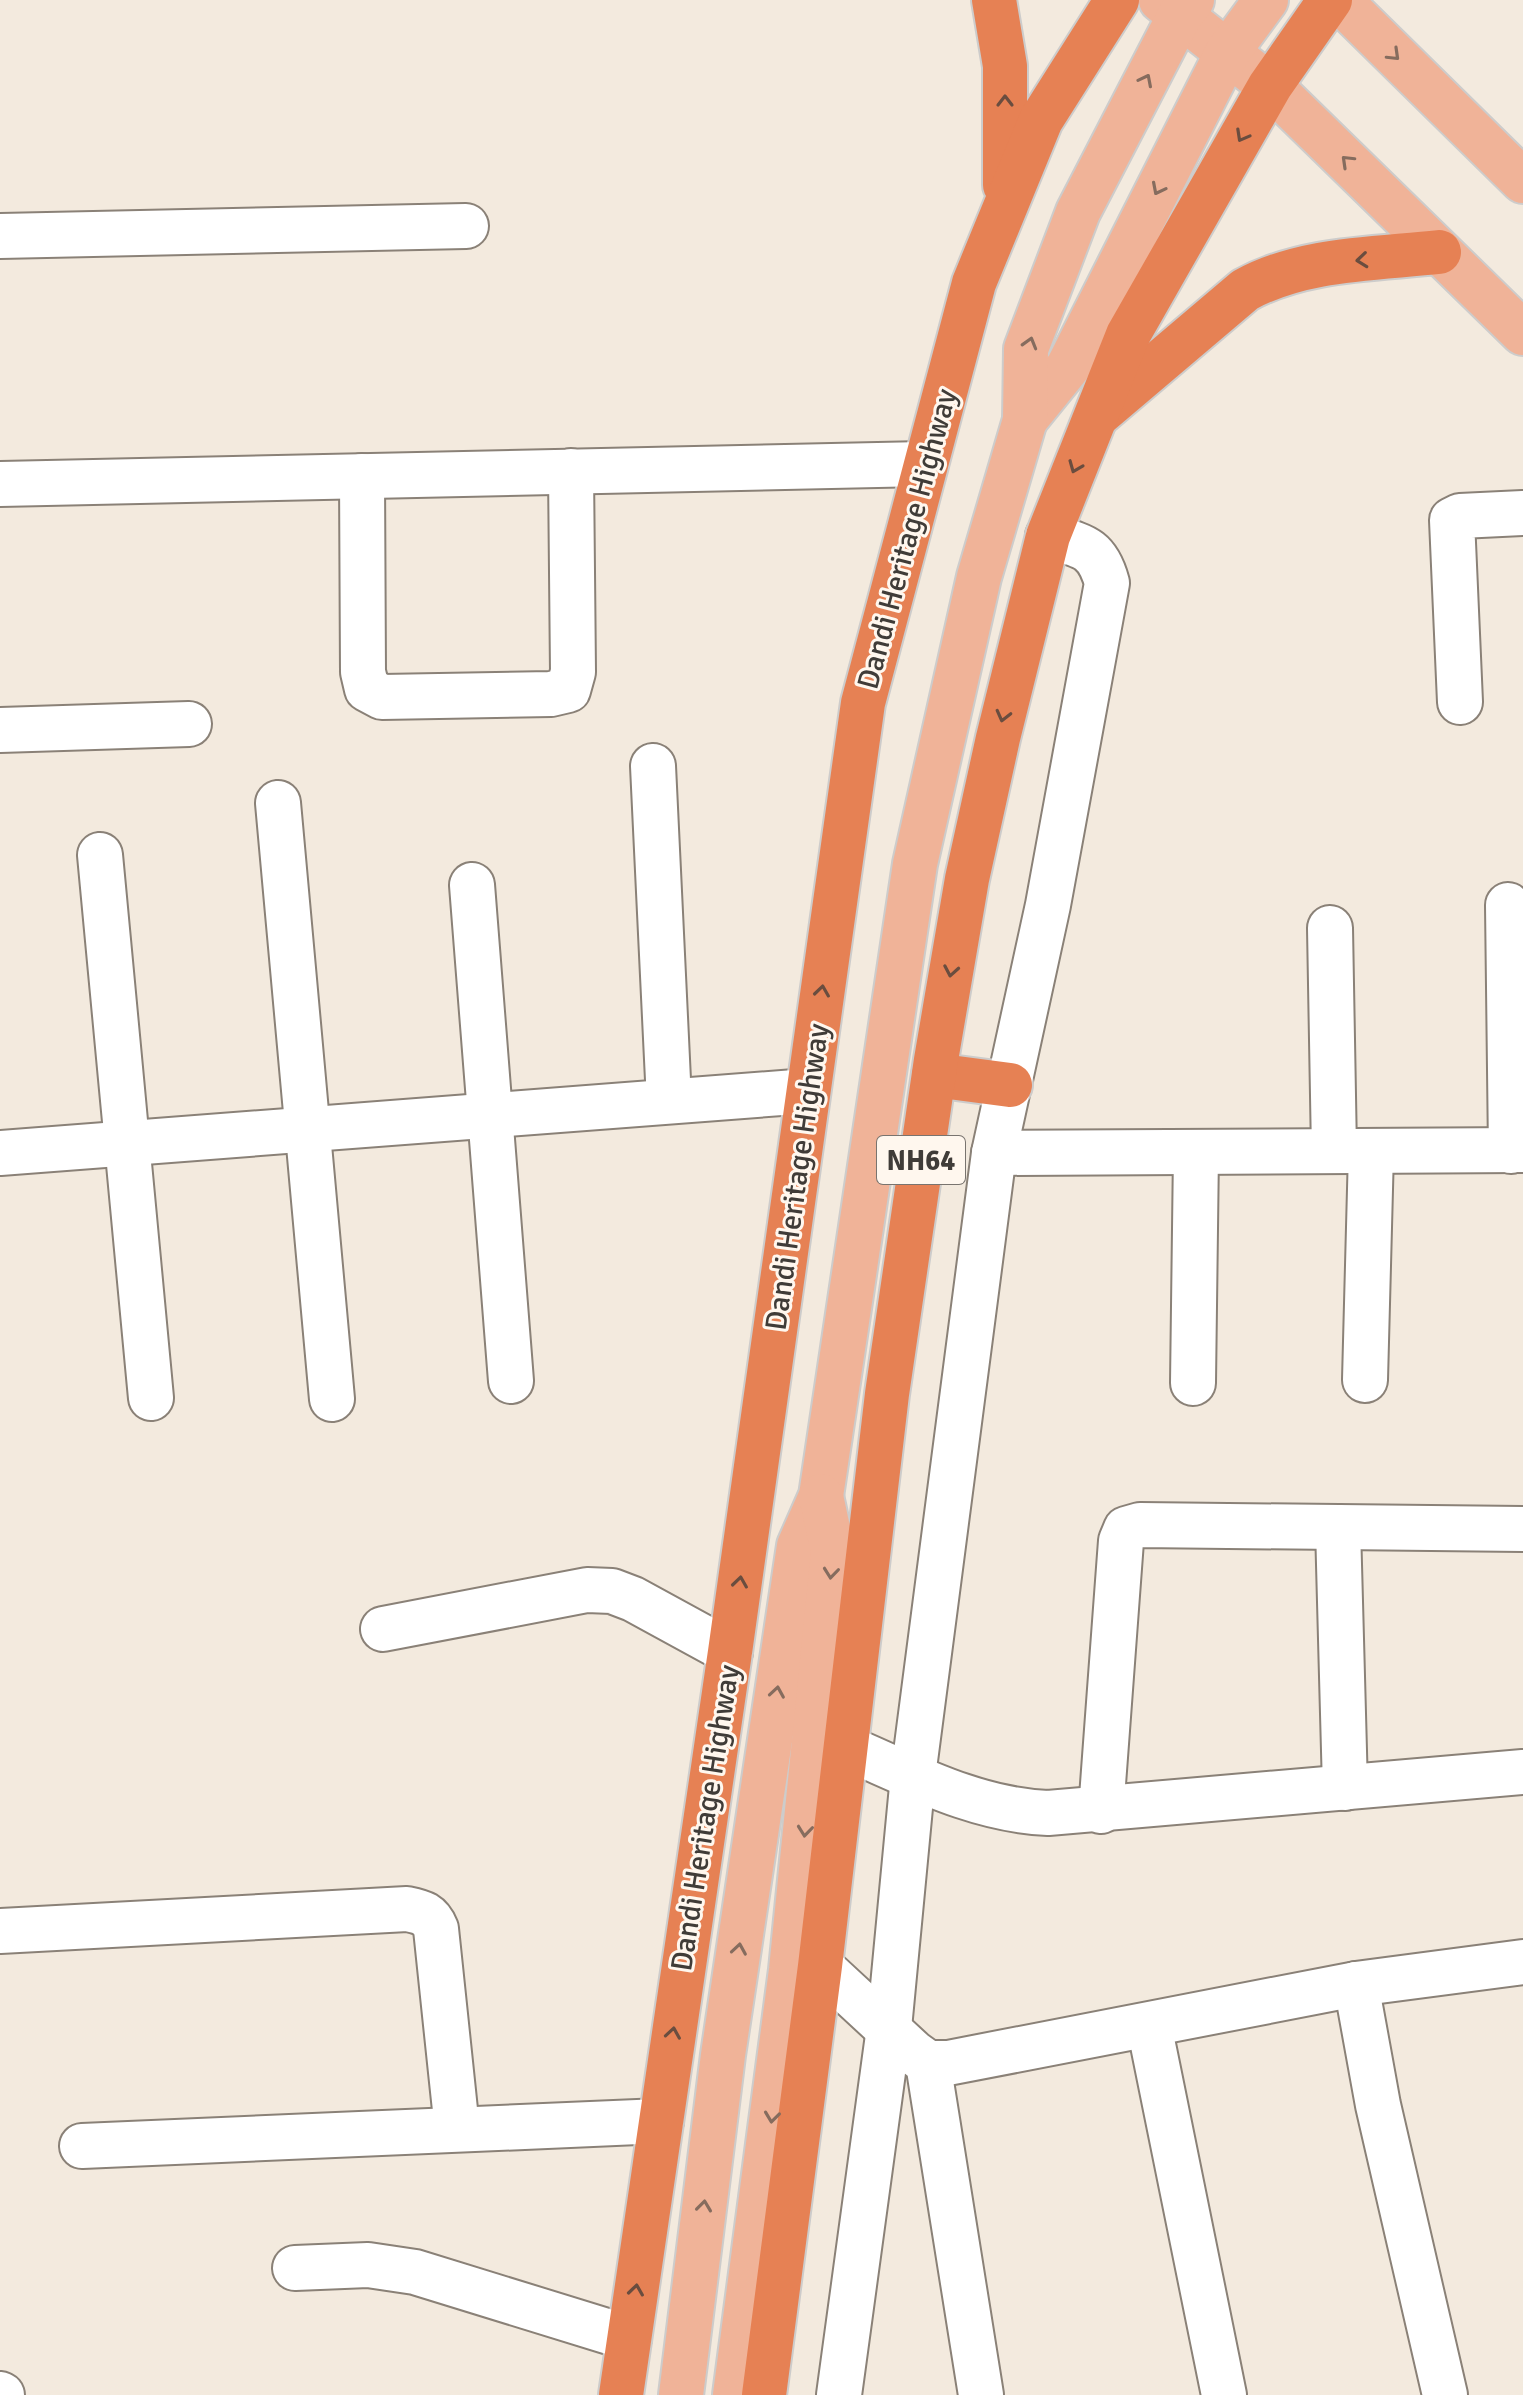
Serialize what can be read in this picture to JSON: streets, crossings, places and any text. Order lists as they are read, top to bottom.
{
  "streets": {
    "highway": ["Dandi Heritage Highway", "NH64"]
  }
}
